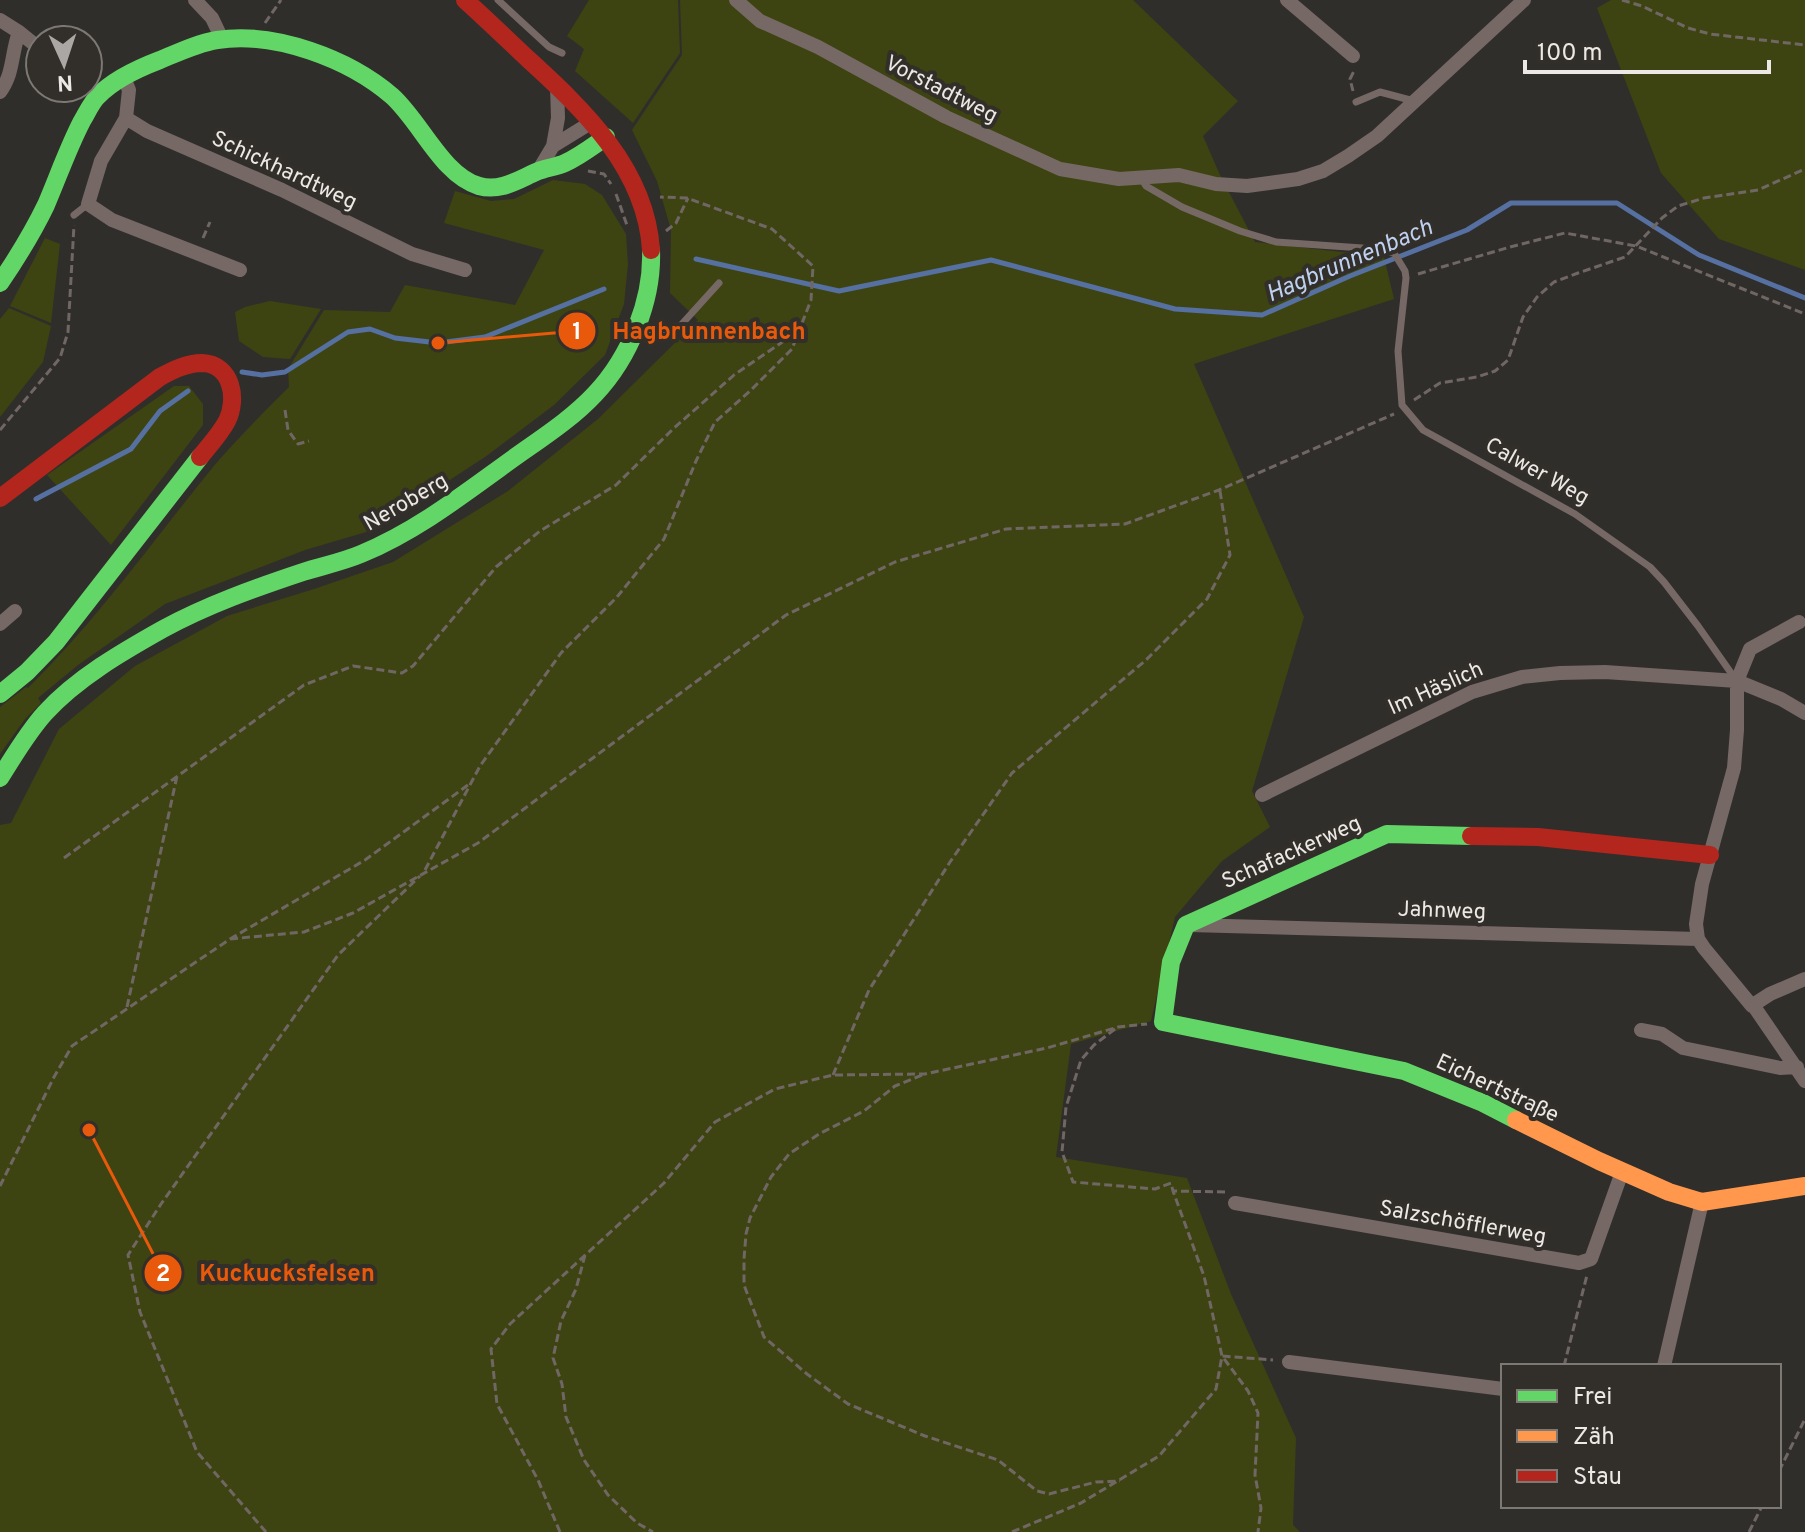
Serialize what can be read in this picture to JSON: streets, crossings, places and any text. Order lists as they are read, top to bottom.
{
  "streets": {
    "street": [
      "Vorstadtweg",
      "Schickhardtweg",
      "Neroberg",
      "Im Häslich",
      "Schafackerweg",
      "Jahnweg",
      "Eichertstraße",
      "Salzschöfflerweg"
    ],
    "lane": ["Calwer Weg"]
  },
  "crossings": [
    ["Calwer Weg", "Im Häslich"],
    ["Schafackerweg", "Jahnweg"]
  ],
  "water": ["Hagbrunnenbach"],
  "places": ["Hagbrunnenbach", "Kuckucksfelsen"],
  "legend": ["Frei", "Zäh", "Stau"],
  "scale_bar": "100 m",
  "north": "bottom"
}
